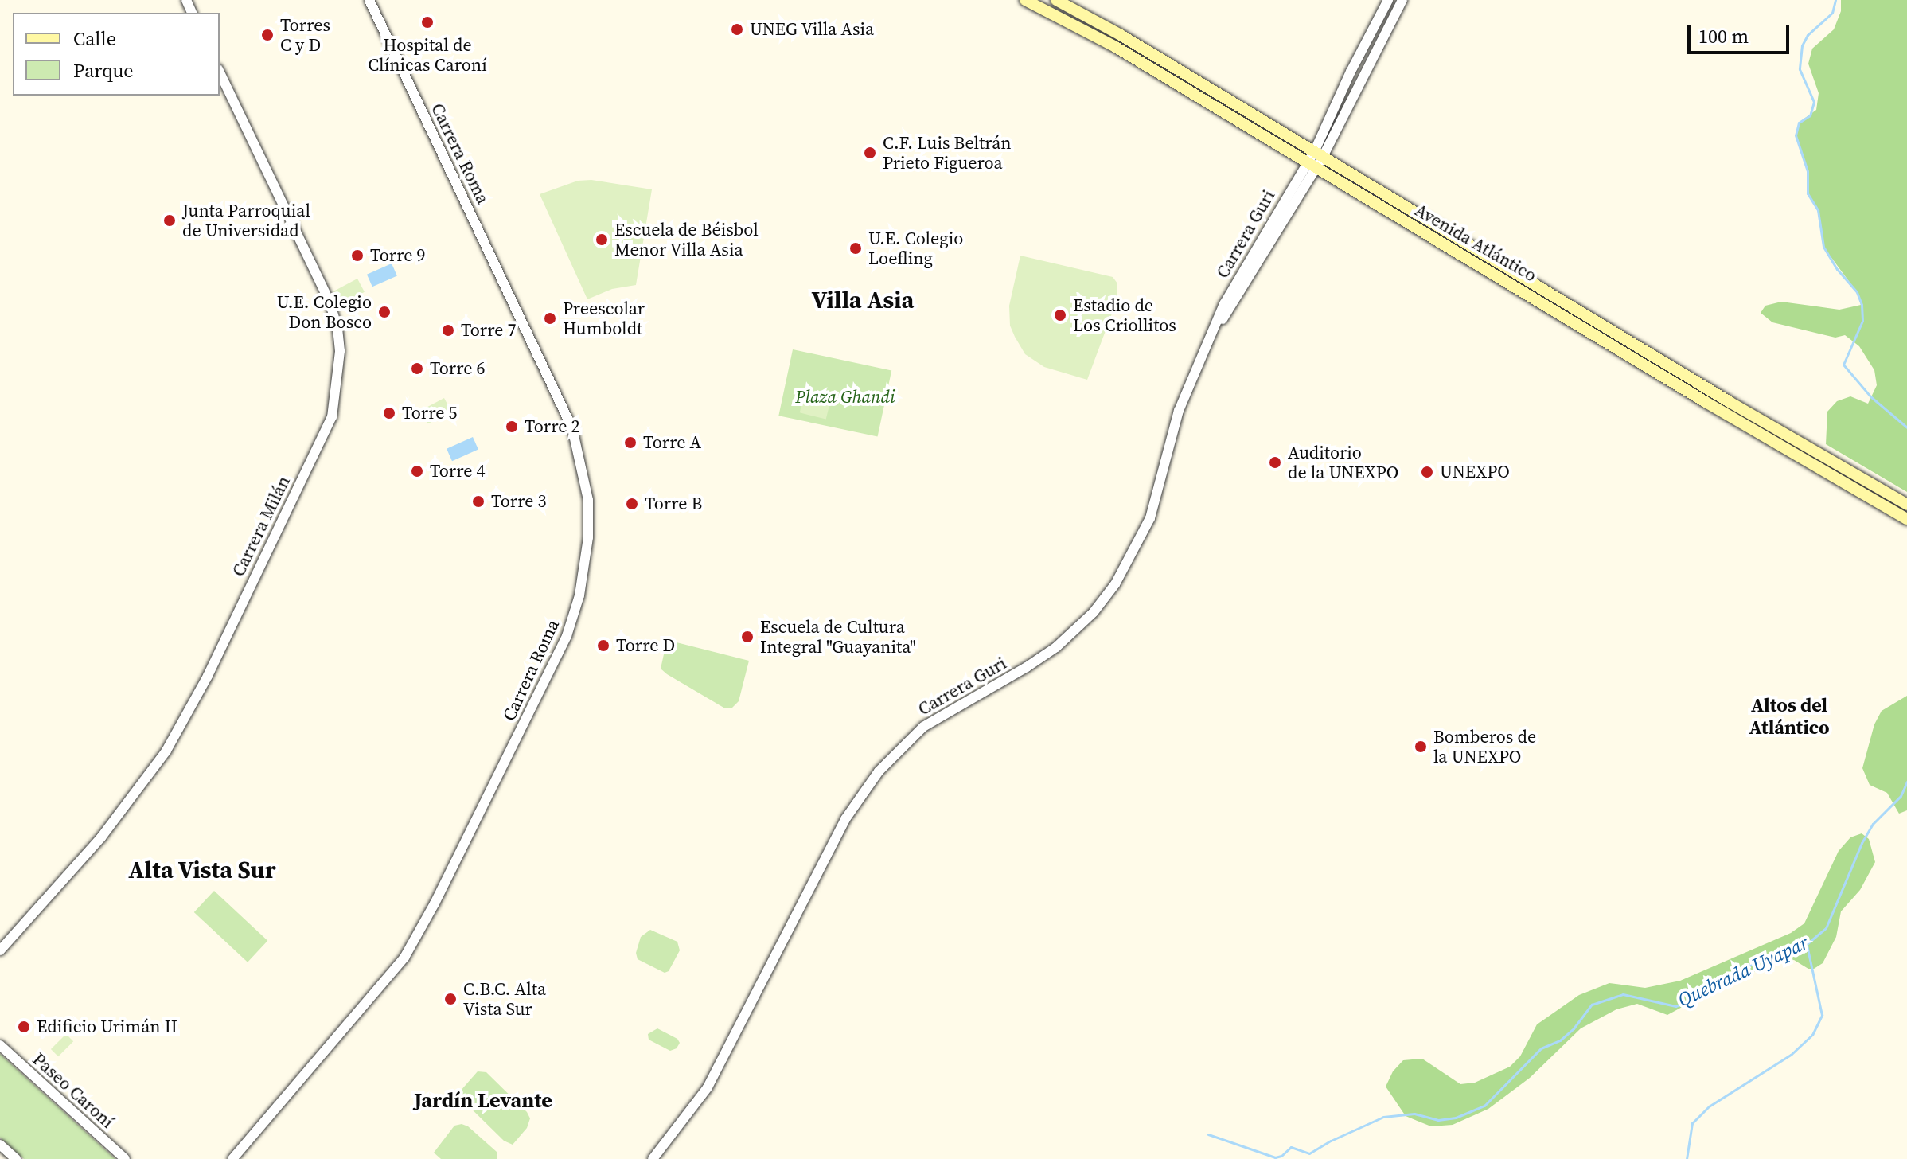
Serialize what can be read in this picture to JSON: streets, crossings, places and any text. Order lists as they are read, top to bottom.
{
  "streets": {
    "main road": ["Avenida Atlántico"],
    "street": [
      "Carrera Roma",
      "Carrera Guri",
      "Carrera Milán",
      "Paseo Caroní"
    ]
  },
  "crossings": [
    ["Carrera Guri", "Avenida Atlántico"]
  ],
  "districts": [
    "Villa Asia",
    "Altos del Atlántico",
    "Alta Vista Sur",
    "Jardín Levante"
  ],
  "water": ["Quebrada Uyapar"],
  "parks": ["Plaza Ghandi"],
  "places": [
    "Hospital de Clínicas Caroní",
    "UNEG Villa Asia",
    "Torres C y D",
    "C.F. Luis Beltrán Prieto Figueroa",
    "Junta Parroquial de Universidad",
    "Escuela de Béisbol Menor Villa Asia",
    "U.E. Colegio Loefling",
    "Torre 9",
    "U.E. Colegio Don Bosco",
    "Estadio de Los Criollitos",
    "Preescolar Humboldt",
    "Torre 7",
    "Torre 6",
    "Torre 5",
    "Torre 2",
    "Torre A",
    "Auditorio de la UNEXPO",
    "Torre 4",
    "UNEXPO",
    "Torre 3",
    "Torre B",
    "Escuela de Cultura Integral \"Guayanita\"",
    "Torre D",
    "Bomberos de la UNEXPO",
    "C.B.C. Alta Vista Sur",
    "Edificio Urimán II"
  ],
  "legend": ["Calle", "Parque"],
  "scale_bar": "100 m"
}
